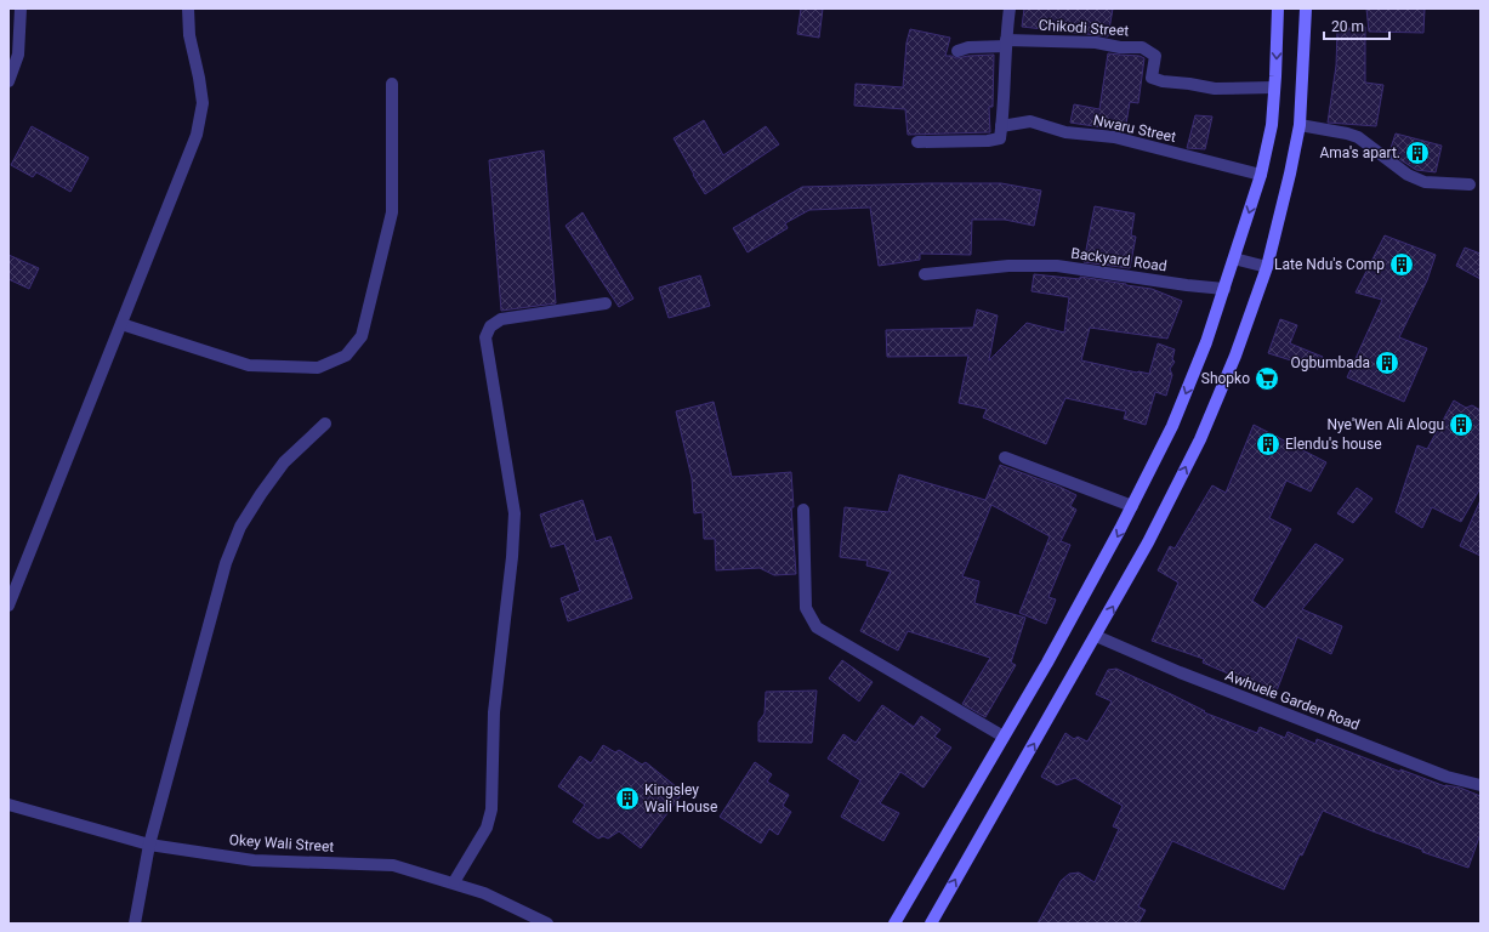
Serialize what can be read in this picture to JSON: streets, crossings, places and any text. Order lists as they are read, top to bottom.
{
  "streets": {
    "street": [
      "Chikodi Street",
      "Nwaru Street",
      "Backyard Road",
      "Awhuele Garden Road",
      "Okey Wali Street"
    ]
  },
  "places": {
    "building": [
      "Ama's apart.",
      "Late Ndu's Comp",
      "Ogbumbada",
      "Nye'Wen Ali Alogu",
      "Elendu's house",
      "Kingsley Wali House"
    ],
    "supermarket": ["Shopko"]
  },
  "scale_bar": "20 m"
}
